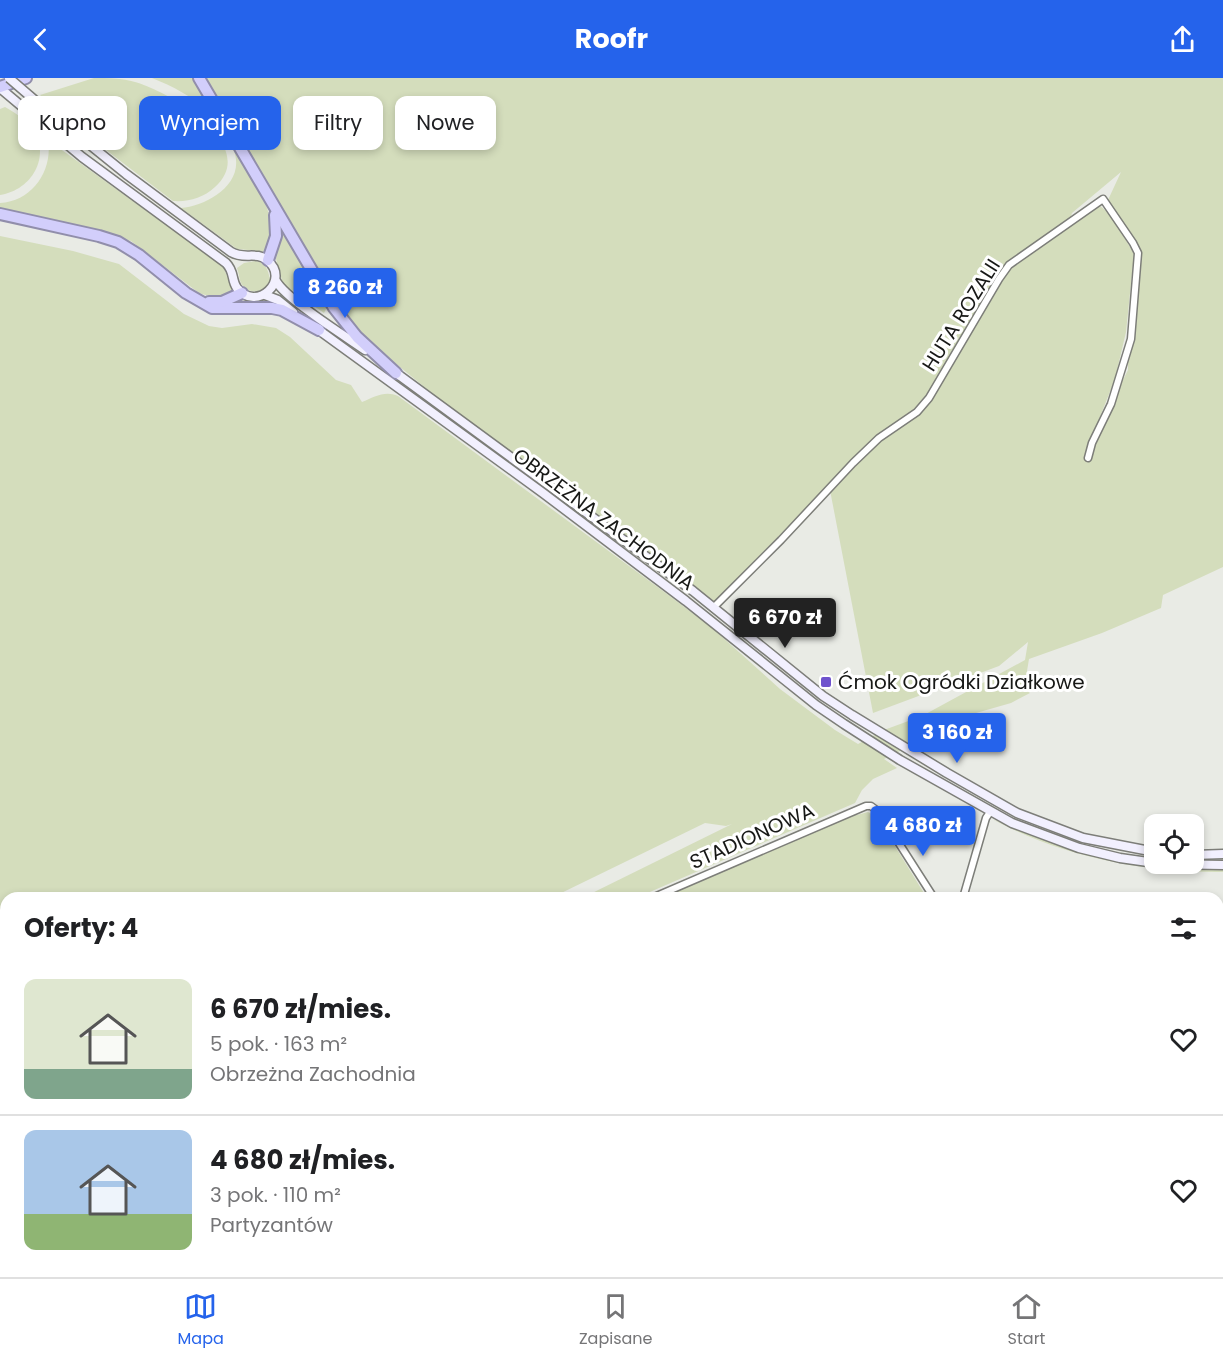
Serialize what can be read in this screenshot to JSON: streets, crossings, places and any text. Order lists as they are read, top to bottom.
{
  "streets": {
    "street": ["HUTA ROZALII", "OBRZEŻNA ZACHODNIA", "STADIONOWA"]
  },
  "crossings": [
    ["HUTA ROZALII", "OBRZEŻNA ZACHODNIA"]
  ],
  "places": {
    "transit": ["Ćmok Ogródki Działkowe"]
  },
  "page": {
    "header": "Roofr",
    "chip": [
      "Kupno",
      "Wynajem",
      "Filtry",
      "Nowe"
    ],
    "price": [
      "8 260 zł",
      "6 670 zł",
      "3 160 zł",
      "4 680 zł"
    ],
    "heading": "Oferty: 4",
    "list": [
      {
        "name": "6 670 zł/mies.",
        "note": "5 pok. · 163 m² · Obrzeżna Zachodnia"
      },
      {
        "name": "4 680 zł/mies.",
        "note": "3 pok. · 110 m² · Partyzantów"
      }
    ],
    "tabs": ["Mapa", "Zapisane", "Start"]
  }
}
